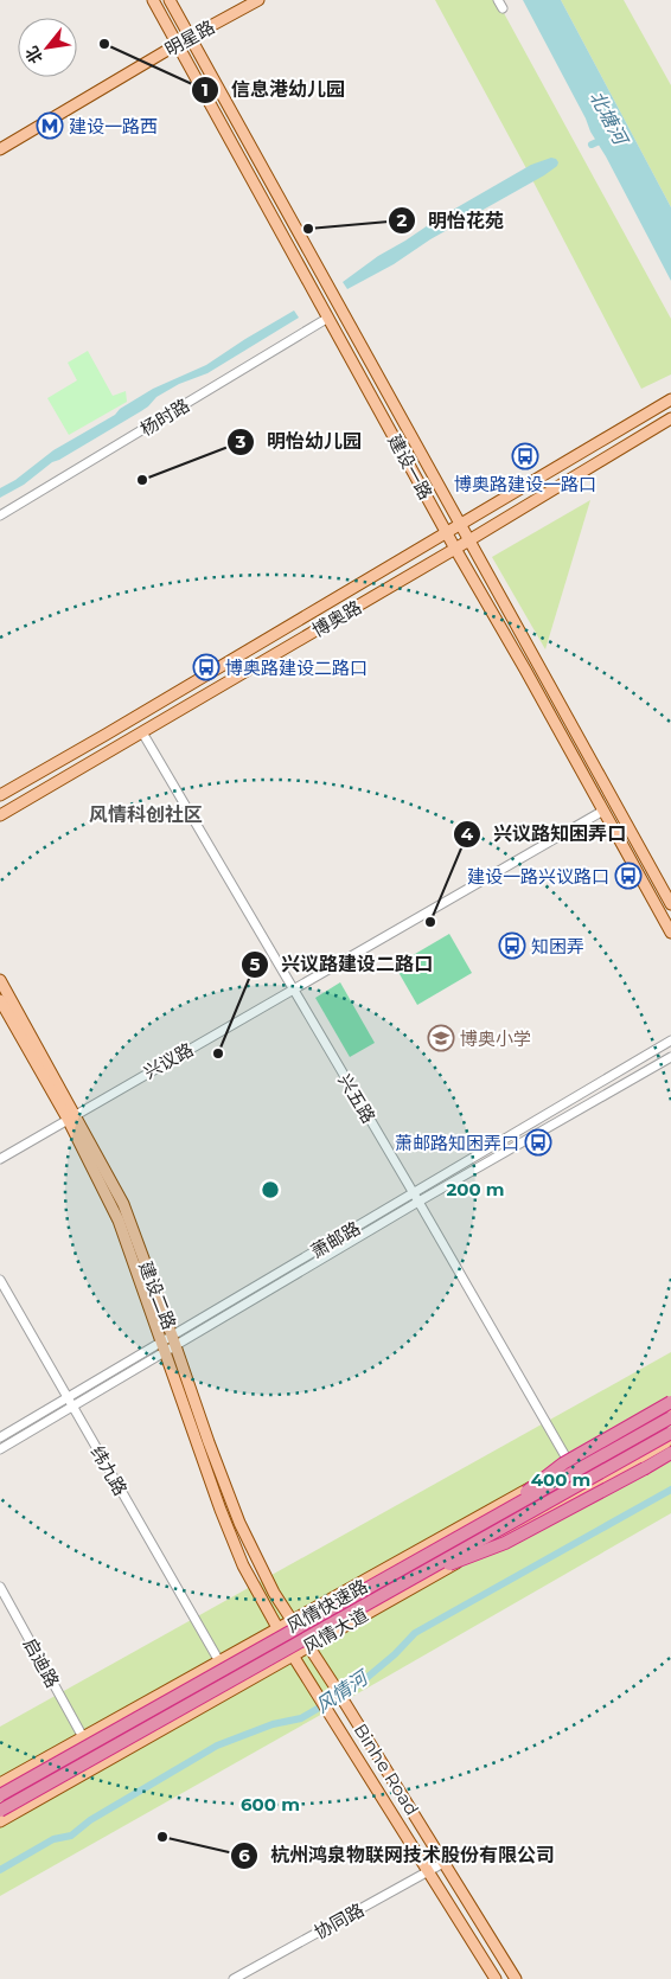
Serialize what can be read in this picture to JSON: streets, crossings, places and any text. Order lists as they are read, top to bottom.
{
  "streets": {
    "highway": ["风情快速路"],
    "main road": [
      "明星路",
      "建设一路",
      "博奥路",
      "兴议路",
      "建设二路",
      "风情大道",
      "Binhe Road"
    ],
    "street": [
      "杨时路",
      "兴五路",
      "纬九路",
      "启迪路",
      "协同路"
    ]
  },
  "crossings": [
    ["明星路", "建设一路"],
    ["杨时路", "建设一路"],
    ["建设一路", "博奥路"],
    ["建设一路", "兴议路"],
    ["博奥路", "兴五路"],
    ["兴议路", "兴五路"],
    ["兴议路", "建设二路"],
    ["兴五路", "风情大道"],
    ["建设二路", "风情大道"],
    ["建设二路", "Binhe Road"],
    ["纬九路", "风情大道"],
    ["风情大道", "启迪路"],
    ["风情大道", "Binhe Road"],
    ["Binhe Road", "协同路"]
  ],
  "districts": ["风情科创社区"],
  "water": ["北塘河", "风情河"],
  "places": {
    "other": [
      "信息港幼儿园",
      "明怡花苑",
      "明怡幼儿园",
      "兴议路知困弄口",
      "兴议路建设二路口",
      "杭州鸿泉物联网技术股份有限公司"
    ],
    "metro station": ["建设一路西"],
    "bus stop": [
      "博奥路建设一路口",
      "博奥路建设二路口",
      "建设一路兴议路口",
      "知困弄",
      "萧邮路知困弄口"
    ],
    "school or university": ["博奥小学"]
  },
  "north": "bottom left",
  "rings": ["200 m", "400 m", "600 m"]
}
